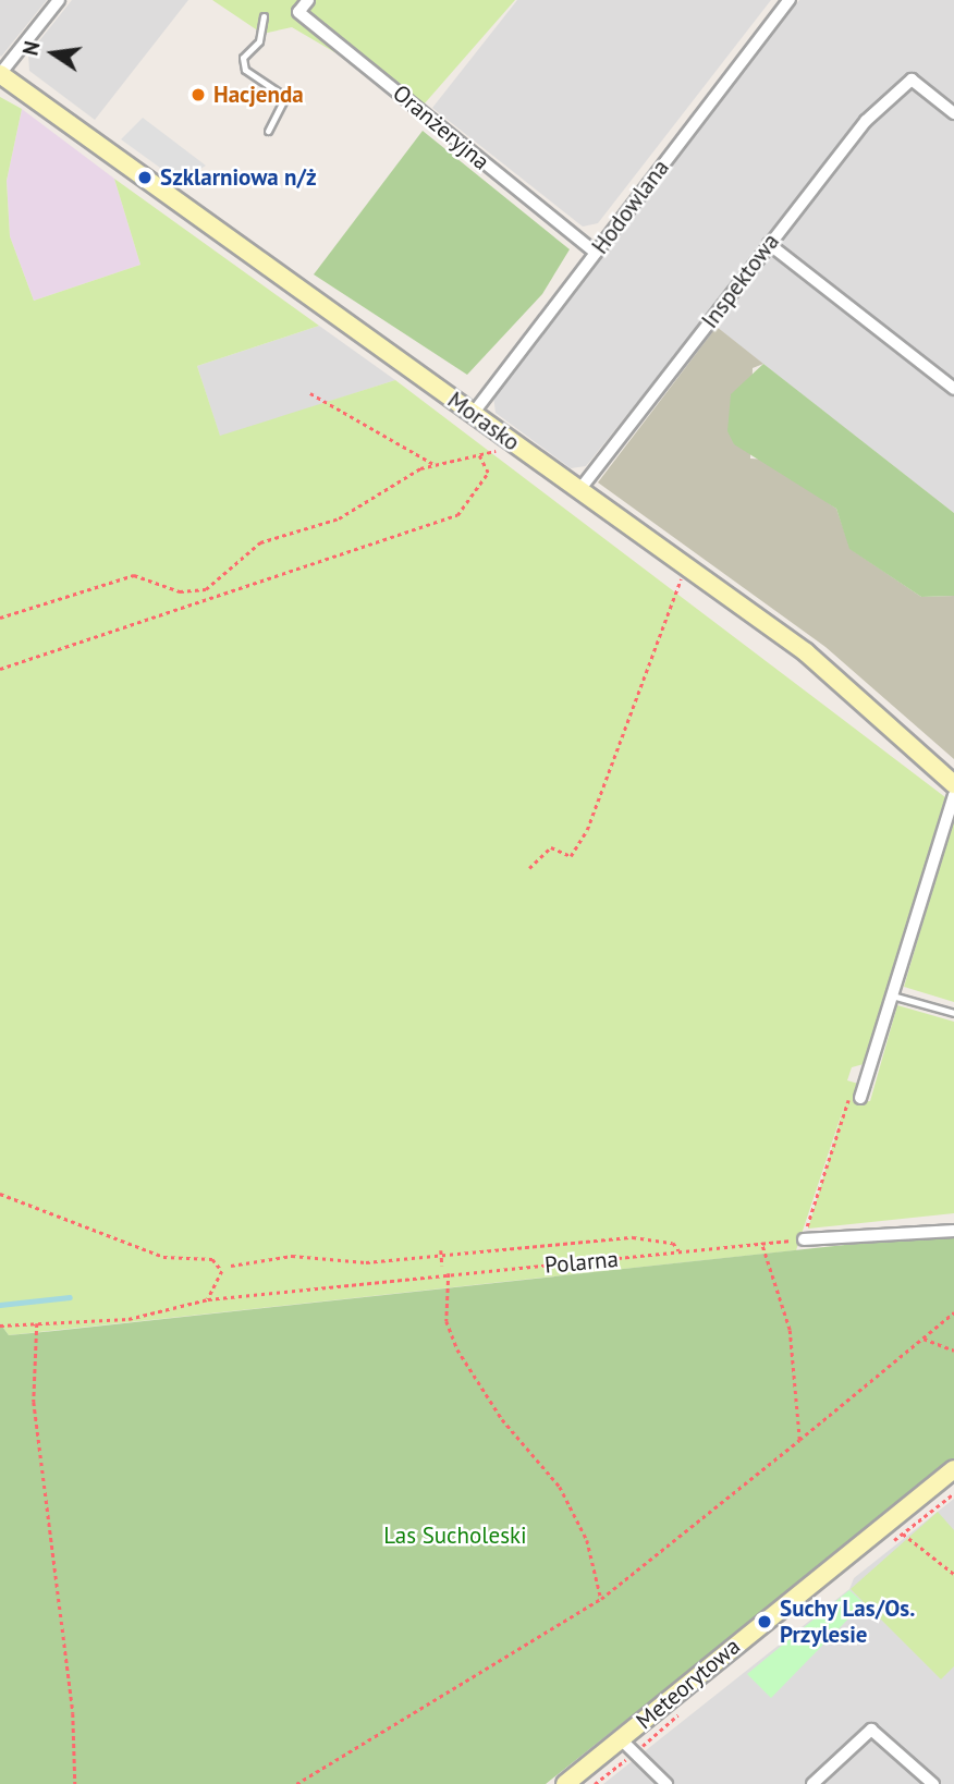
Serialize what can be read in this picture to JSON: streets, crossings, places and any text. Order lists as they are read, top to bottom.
{
  "streets": {
    "street": [
      "Oranżeryjna",
      "Hodowlana",
      "Inspektowa",
      "Morasko",
      "Meteorytowa"
    ],
    "path": ["Polarna"]
  },
  "crossings": [
    ["Oranżeryjna", "Hodowlana"],
    ["Hodowlana", "Morasko"],
    ["Inspektowa", "Morasko"]
  ],
  "parks": ["Las Sucholeski"],
  "places": ["Hacjenda", "Szklarniowa n/ż", "Suchy Las/Os. Przylesie"],
  "north": "left"
}
